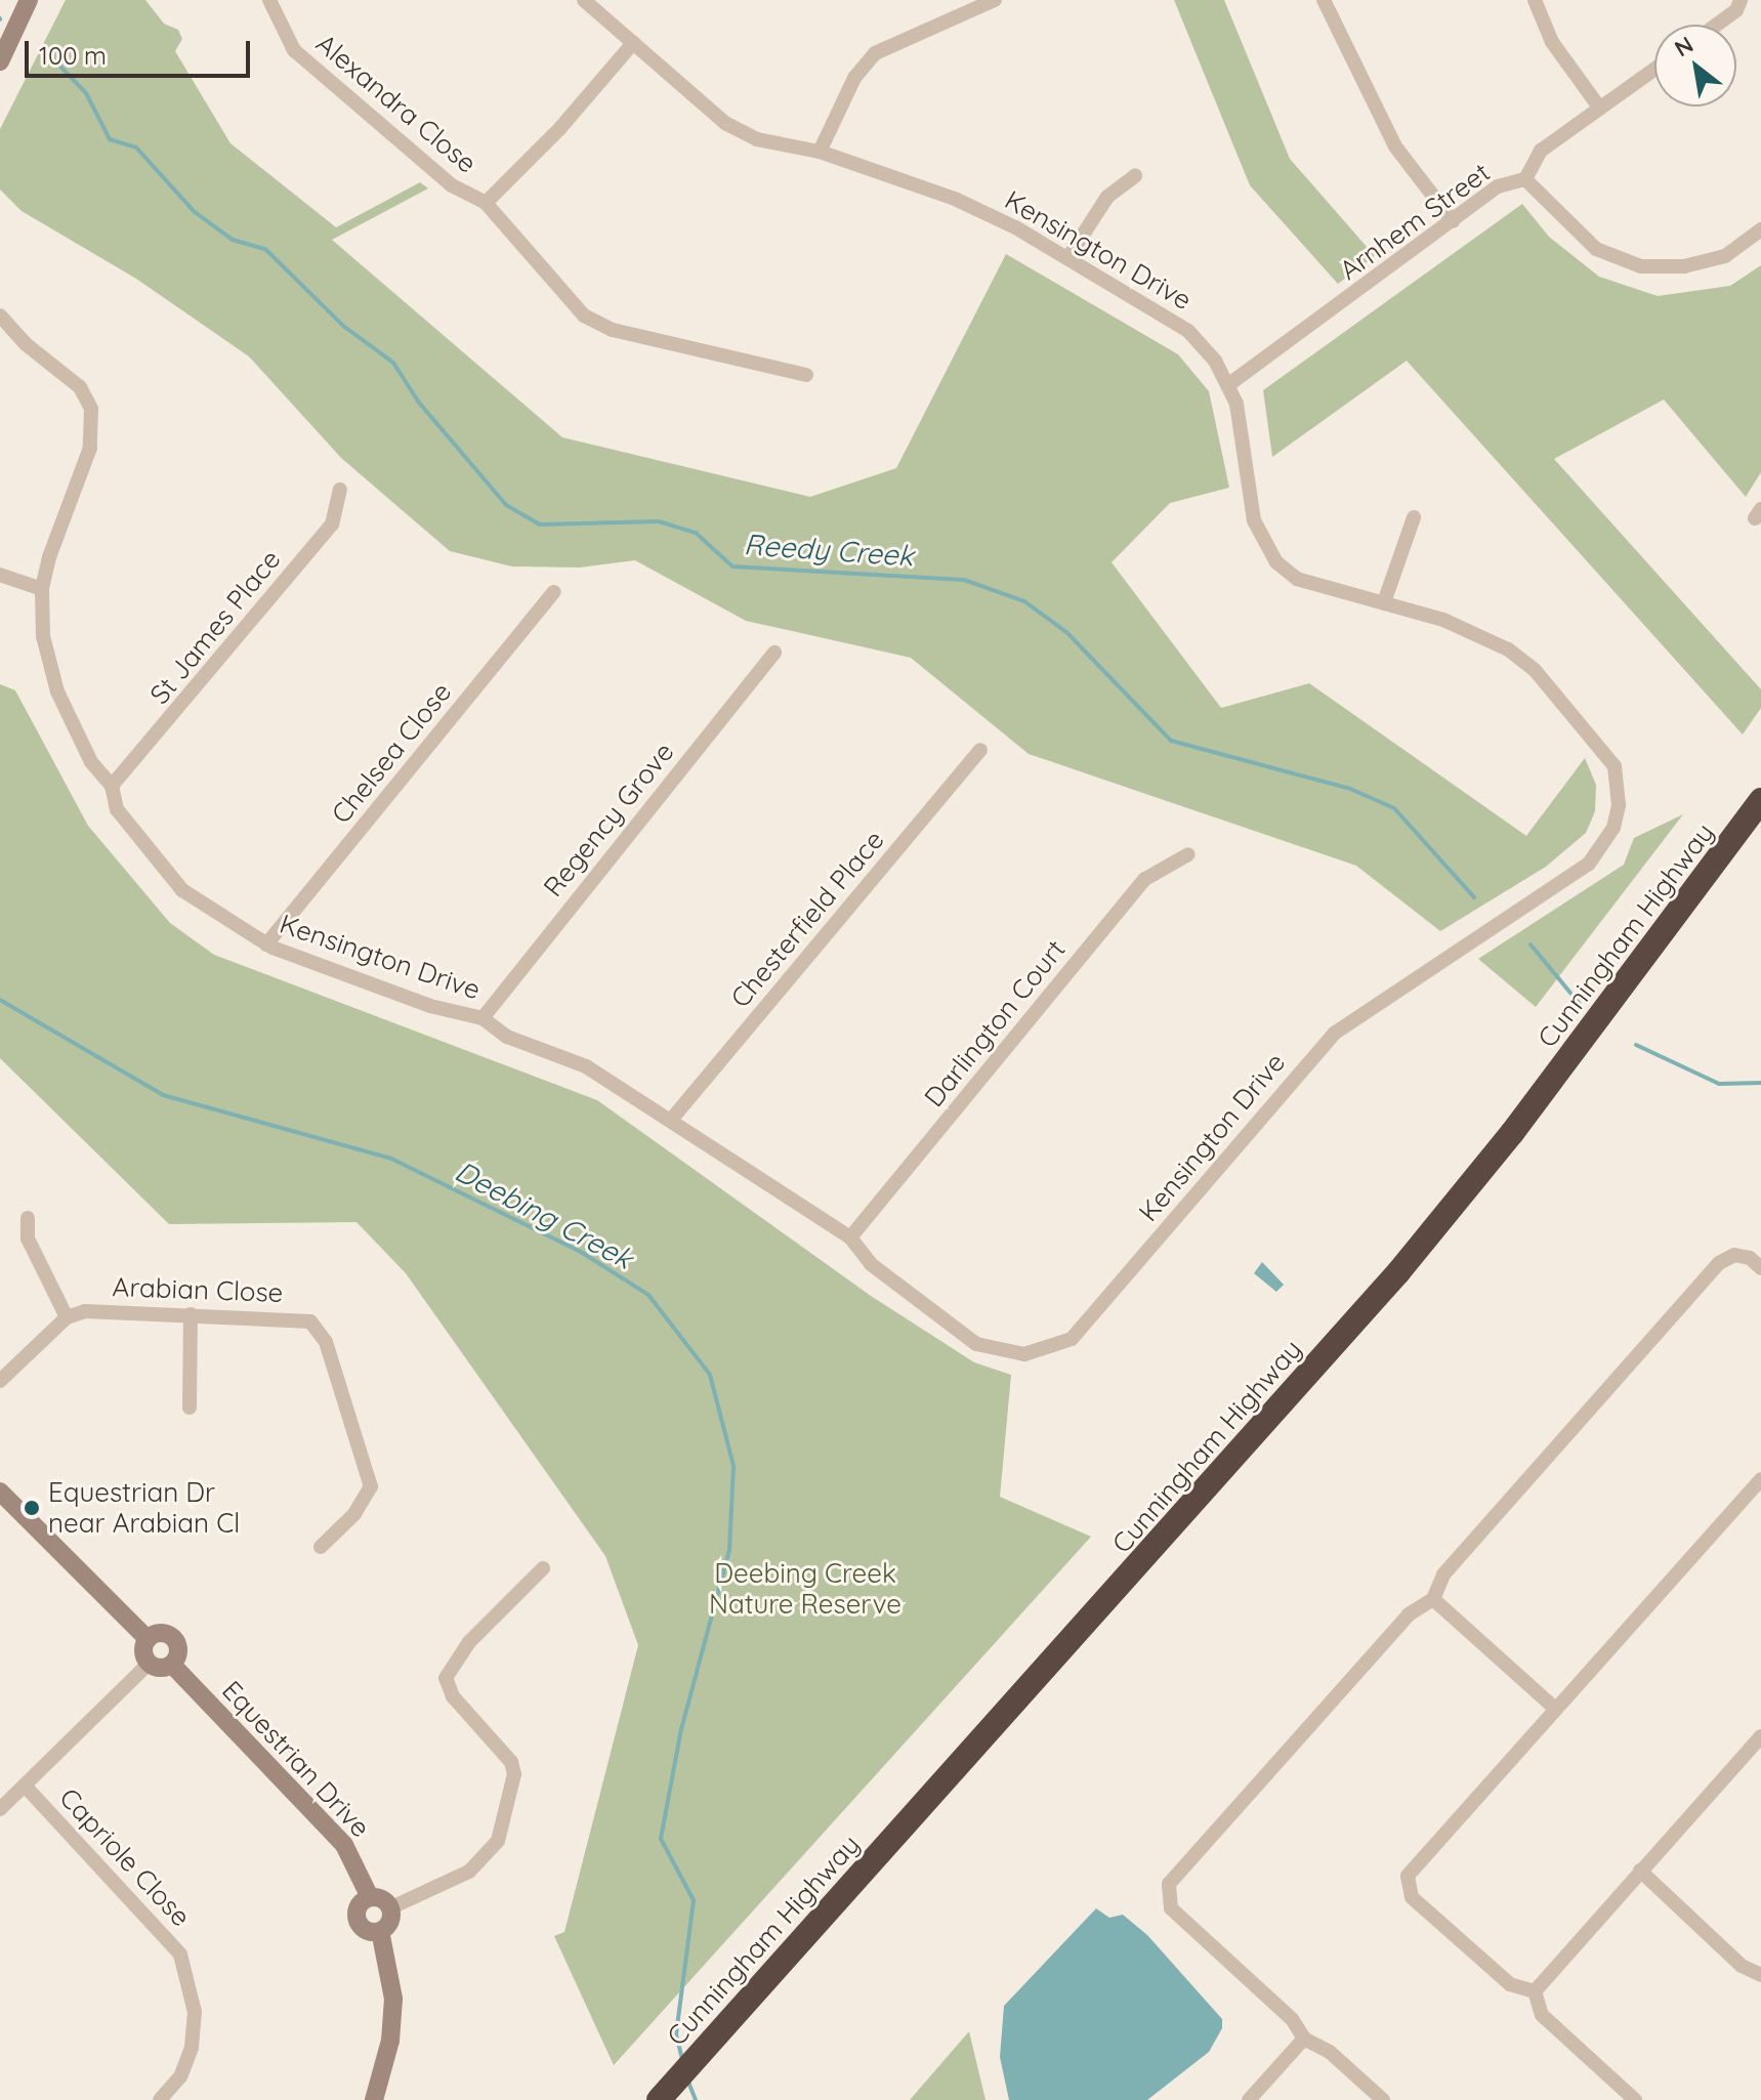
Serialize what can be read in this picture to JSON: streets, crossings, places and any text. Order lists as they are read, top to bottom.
{
  "streets": {
    "highway": ["Cunningham Highway"],
    "street": [
      "Alexandra Close",
      "Arnhem Street",
      "Kensington Drive",
      "St James Place",
      "Chelsea Close",
      "Regency Grove",
      "Chesterfield Place",
      "Darlington Court",
      "Arabian Close",
      "Equestrian Drive",
      "Capriole Close"
    ]
  },
  "crossings": [
    ["Arnhem Street", "Kensington Drive"],
    ["Kensington Drive", "St James Place"],
    ["Kensington Drive", "Chelsea Close"],
    ["Kensington Drive", "Regency Grove"],
    ["Kensington Drive", "Chesterfield Place"],
    ["Kensington Drive", "Darlington Court"]
  ],
  "water": ["Reedy Creek", "Deebing Creek"],
  "parks": ["Deebing Creek Nature Reserve"],
  "places": ["Equestrian Dr near Arabian Cl"],
  "scale_bar": "100 m",
  "north": "top left"
}
